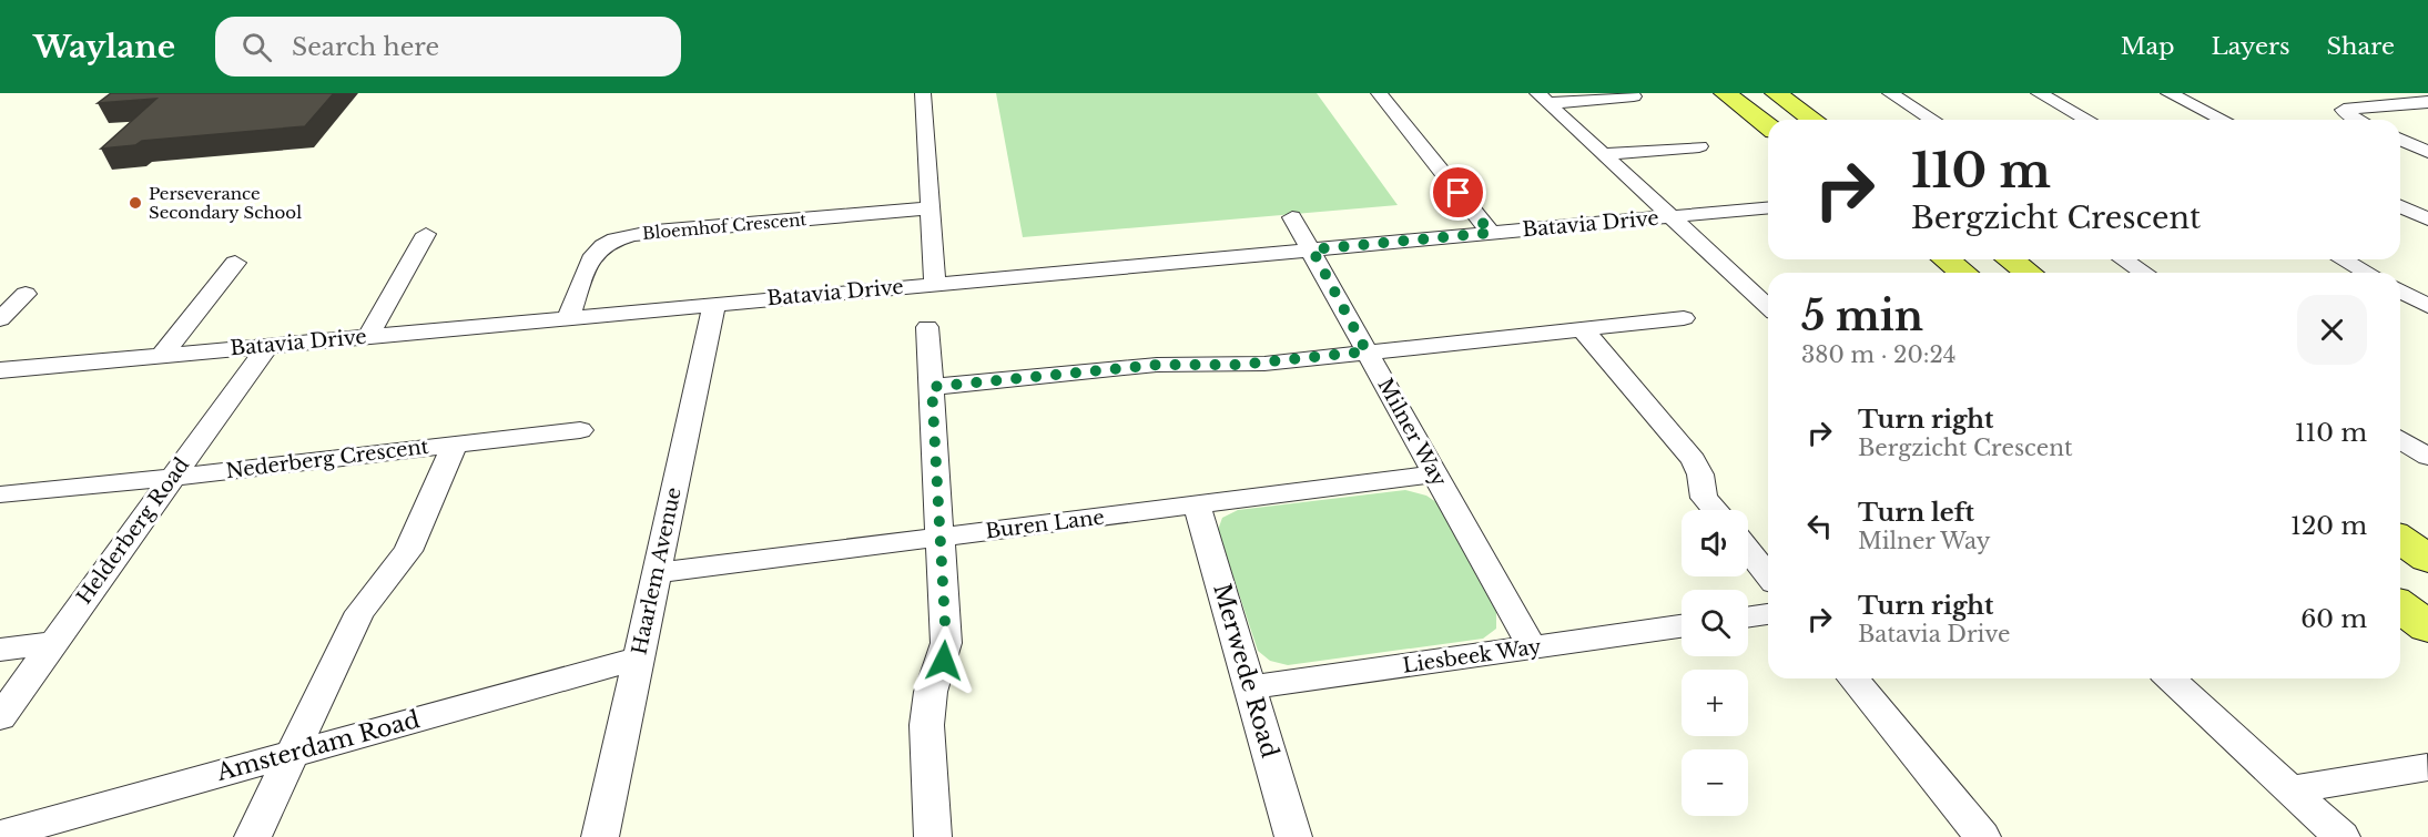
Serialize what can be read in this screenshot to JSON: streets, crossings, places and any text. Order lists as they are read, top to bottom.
{
  "streets": {
    "street": [
      "Batavia Drive",
      "Bloemhof Crescent",
      "Milner Way",
      "Nederberg Crescent",
      "Buren Lane",
      "Helderberg Road",
      "Haarlem Avenue",
      "Liesbeek Way",
      "Merwede Road",
      "Amsterdam Road"
    ]
  },
  "crossings": [
    ["Batavia Drive", "Bloemhof Crescent"],
    ["Batavia Drive", "Milner Way"],
    ["Batavia Drive", "Helderberg Road"],
    ["Batavia Drive", "Haarlem Avenue"],
    ["Milner Way", "Buren Lane"],
    ["Milner Way", "Liesbeek Way"],
    ["Nederberg Crescent", "Helderberg Road"],
    ["Nederberg Crescent", "Amsterdam Road"],
    ["Buren Lane", "Haarlem Avenue"],
    ["Buren Lane", "Merwede Road"],
    ["Haarlem Avenue", "Amsterdam Road"],
    ["Liesbeek Way", "Merwede Road"]
  ],
  "places": ["Perseverance Secondary School"],
  "page": {
    "header": "Waylane",
    "search": "Search here",
    "nav": ["Map", "Layers", "Share"],
    "turn": ["110 m", "Bergzicht Crescent"],
    "heading": ["5 min", "380 m · 20:24"],
    "list": [
      {
        "name": "Turn right",
        "note": "Bergzicht Crescent",
        "value": "110 m"
      },
      {
        "name": "Turn left",
        "note": "Milner Way",
        "value": "120 m"
      },
      {
        "name": "Turn right",
        "note": "Batavia Drive",
        "value": "60 m"
      }
    ],
    "map_buttons": ["+", "−"]
  }
}
